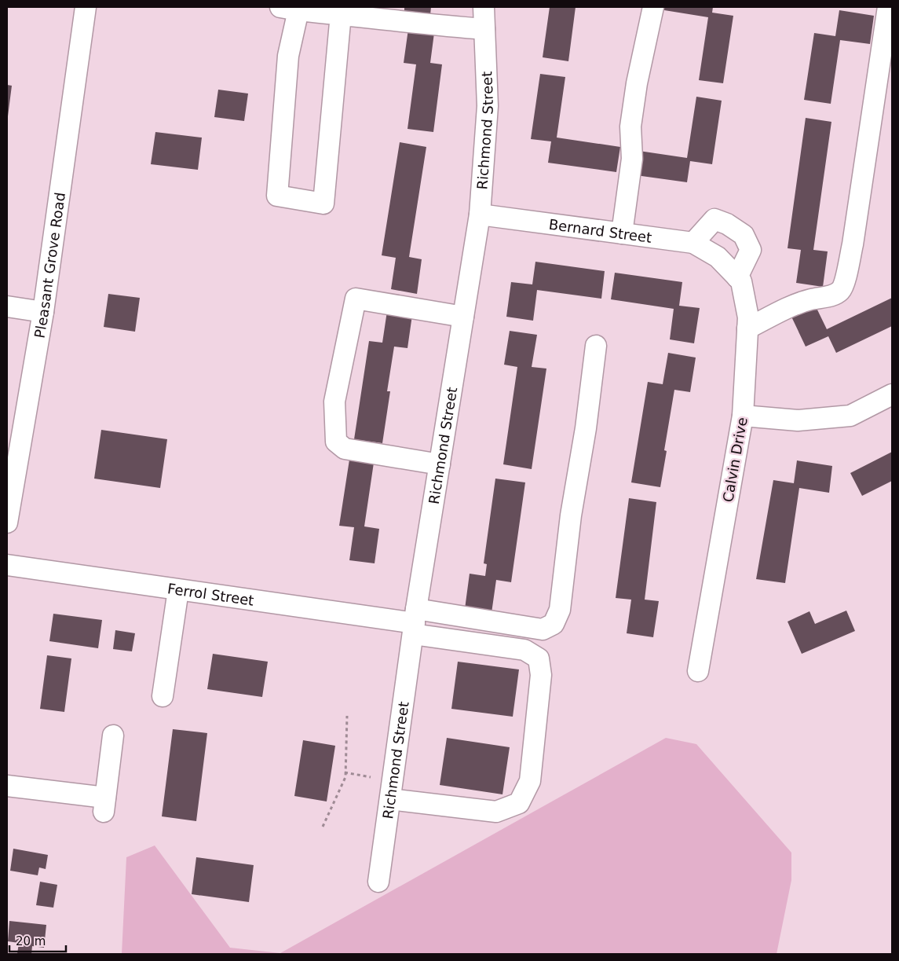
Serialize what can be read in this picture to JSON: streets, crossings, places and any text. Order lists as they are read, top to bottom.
{
  "streets": {
    "street": [
      "Richmond Street",
      "Bernard Street",
      "Pleasant Grove Road",
      "Calvin Drive",
      "Ferrol Street"
    ]
  },
  "crossings": [
    ["Richmond Street", "Bernard Street"],
    ["Richmond Street", "Ferrol Street"],
    ["Bernard Street", "Calvin Drive"]
  ],
  "scale_bar": "20 m"
}
